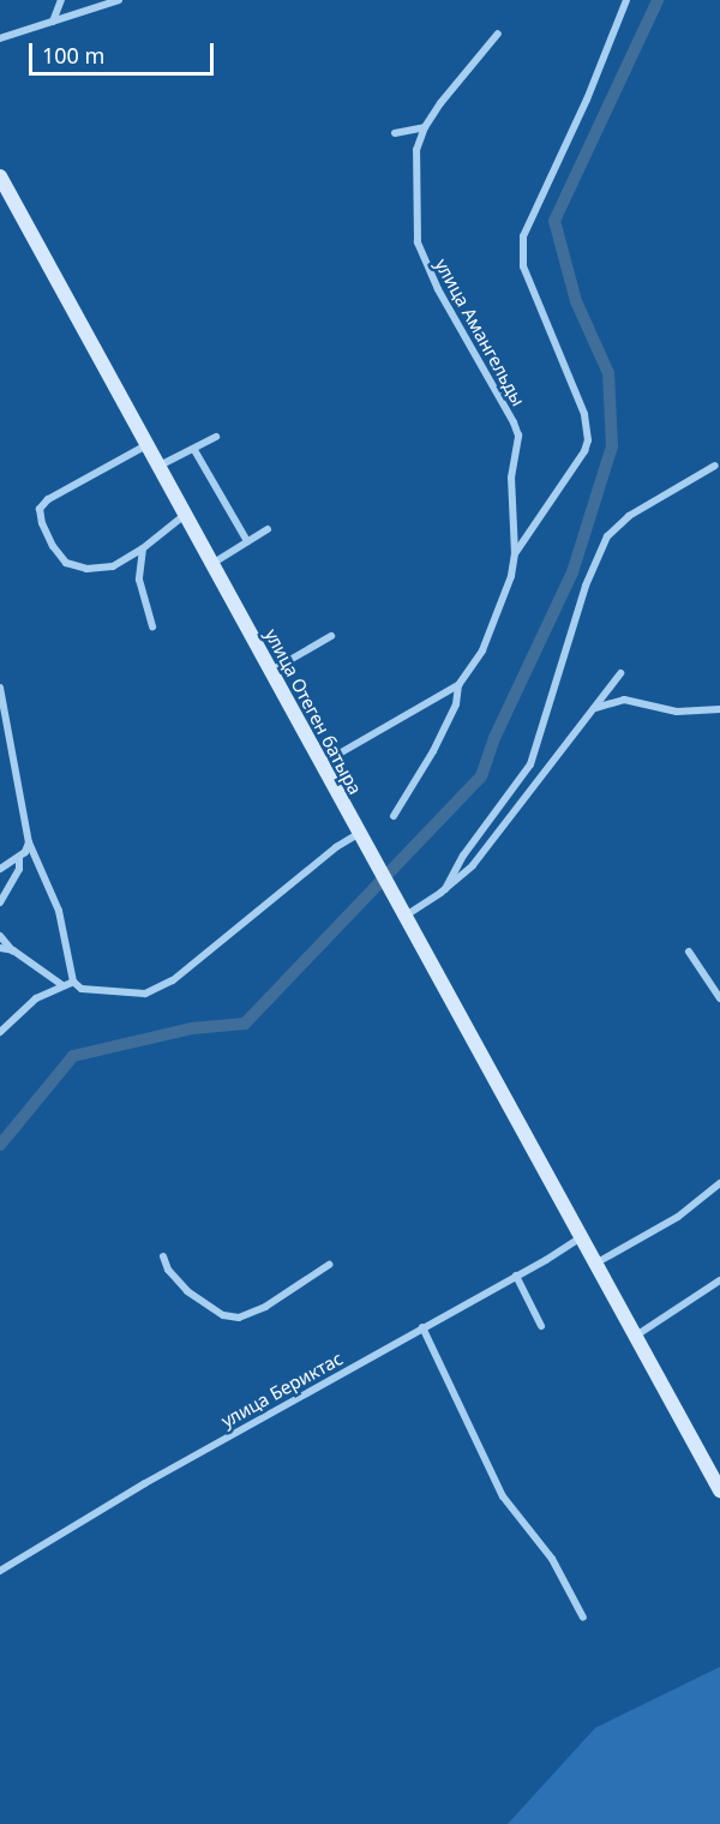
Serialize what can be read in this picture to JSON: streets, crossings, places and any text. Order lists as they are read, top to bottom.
{
  "streets": {
    "main road": ["улица Отеген батыра"],
    "street": ["улица Амангельды", "улица Бериктас"]
  },
  "crossings": [
    ["улица Амангельды", "улица Отеген батыра"],
    ["улица Отеген батыра", "улица Бериктас"]
  ],
  "scale_bar": "100 m"
}
